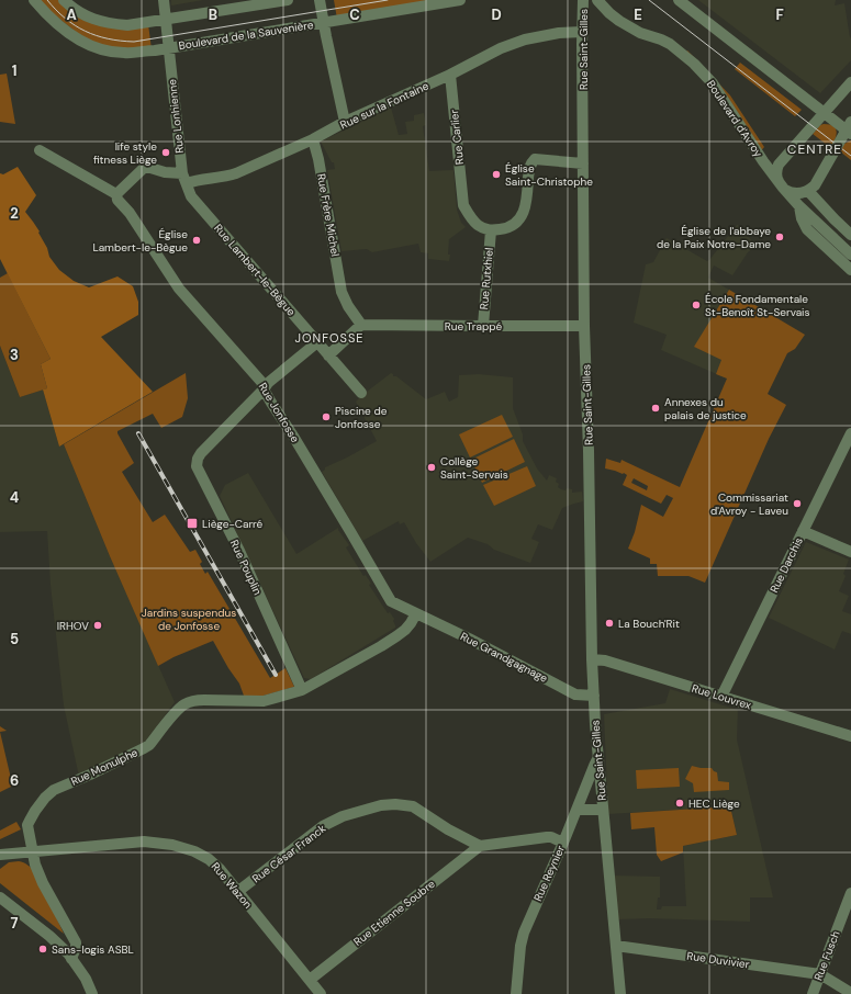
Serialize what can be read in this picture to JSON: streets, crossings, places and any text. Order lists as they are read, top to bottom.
{
  "streets": {
    "street": [
      "Boulevard de la Sauvenière",
      "Rue Saint-Gilles",
      "Rue sur la Fontaine",
      "Rue Lonhienne",
      "Boulevard d'Avroy",
      "Rue Carlier",
      "Rue Frère Michel",
      "Rue Lambert-le-Bègue",
      "Rue Rutxhiel",
      "Rue Trappé",
      "Rue Jonfosse",
      "Rue Darchis",
      "Rue Pouplin",
      "Rue Grandgagnage",
      "Rue Louvrex",
      "Rue Monulphe",
      "Rue César Franck",
      "Rue Reynier",
      "Rue Wazon",
      "Rue Etienne Soubre",
      "Rue Fusch",
      "Rue Duvivier"
    ]
  },
  "crossings": [
    ["Boulevard de la Sauvenière", "Rue Lonhienne"],
    ["Rue Saint-Gilles", "Rue sur la Fontaine"],
    ["Rue Saint-Gilles", "Rue Trappé"],
    ["Rue Saint-Gilles", "Rue Grandgagnage"],
    ["Rue Saint-Gilles", "Rue Louvrex"],
    ["Rue Saint-Gilles", "Rue Reynier"],
    ["Rue Saint-Gilles", "Rue Duvivier"],
    ["Rue sur la Fontaine", "Rue Lonhienne"],
    ["Rue sur la Fontaine", "Rue Carlier"],
    ["Rue sur la Fontaine", "Rue Frère Michel"],
    ["Rue sur la Fontaine", "Rue Lambert-le-Bègue"],
    ["Rue sur la Fontaine", "Rue Jonfosse"],
    ["Rue Lonhienne", "Rue Lambert-le-Bègue"],
    ["Rue Carlier", "Rue Rutxhiel"],
    ["Rue Frère Michel", "Rue Trappé"],
    ["Rue Lambert-le-Bègue", "Rue Pouplin"],
    ["Rue Rutxhiel", "Rue Trappé"],
    ["Rue Jonfosse", "Rue Pouplin"],
    ["Rue Jonfosse", "Rue Grandgagnage"],
    ["Rue Jonfosse", "Rue Monulphe"],
    ["Rue Darchis", "Rue Louvrex"],
    ["Rue Pouplin", "Rue Monulphe"],
    ["Rue Grandgagnage", "Rue Monulphe"],
    ["Rue Monulphe", "Rue Wazon"],
    ["Rue César Franck", "Rue Wazon"],
    ["Rue César Franck", "Rue Etienne Soubre"],
    ["Rue Wazon", "Rue Etienne Soubre"],
    ["Rue Fusch", "Rue Duvivier"]
  ],
  "districts": ["CENTRE", "JONFOSSE"],
  "parks": ["Jardins suspendus de Jonfosse"],
  "places": {
    "other": [
      "life style fitness Liège",
      "Église Saint-Christophe",
      "Église de l'abbaye de la Paix Notre-Dame",
      "Église Lambert-le-Bègue",
      "École Fondamentale St-Benoît St-Servais",
      "Annexes du palais de justice",
      "Piscine de Jonfosse",
      "Collège Saint-Servais",
      "Commissariat d'Avroy - Laveu",
      "La Bouch'Rit",
      "IRHOV",
      "HEC Liège",
      "Sans-logis ASBL"
    ],
    "transit": ["Liège-Carré"]
  },
  "grid": {
    "columns": [
      "A",
      "B",
      "C",
      "D",
      "E",
      "F"
    ],
    "rows": [
      "1",
      "2",
      "3",
      "4",
      "5",
      "6",
      "7"
    ]
  }
}
